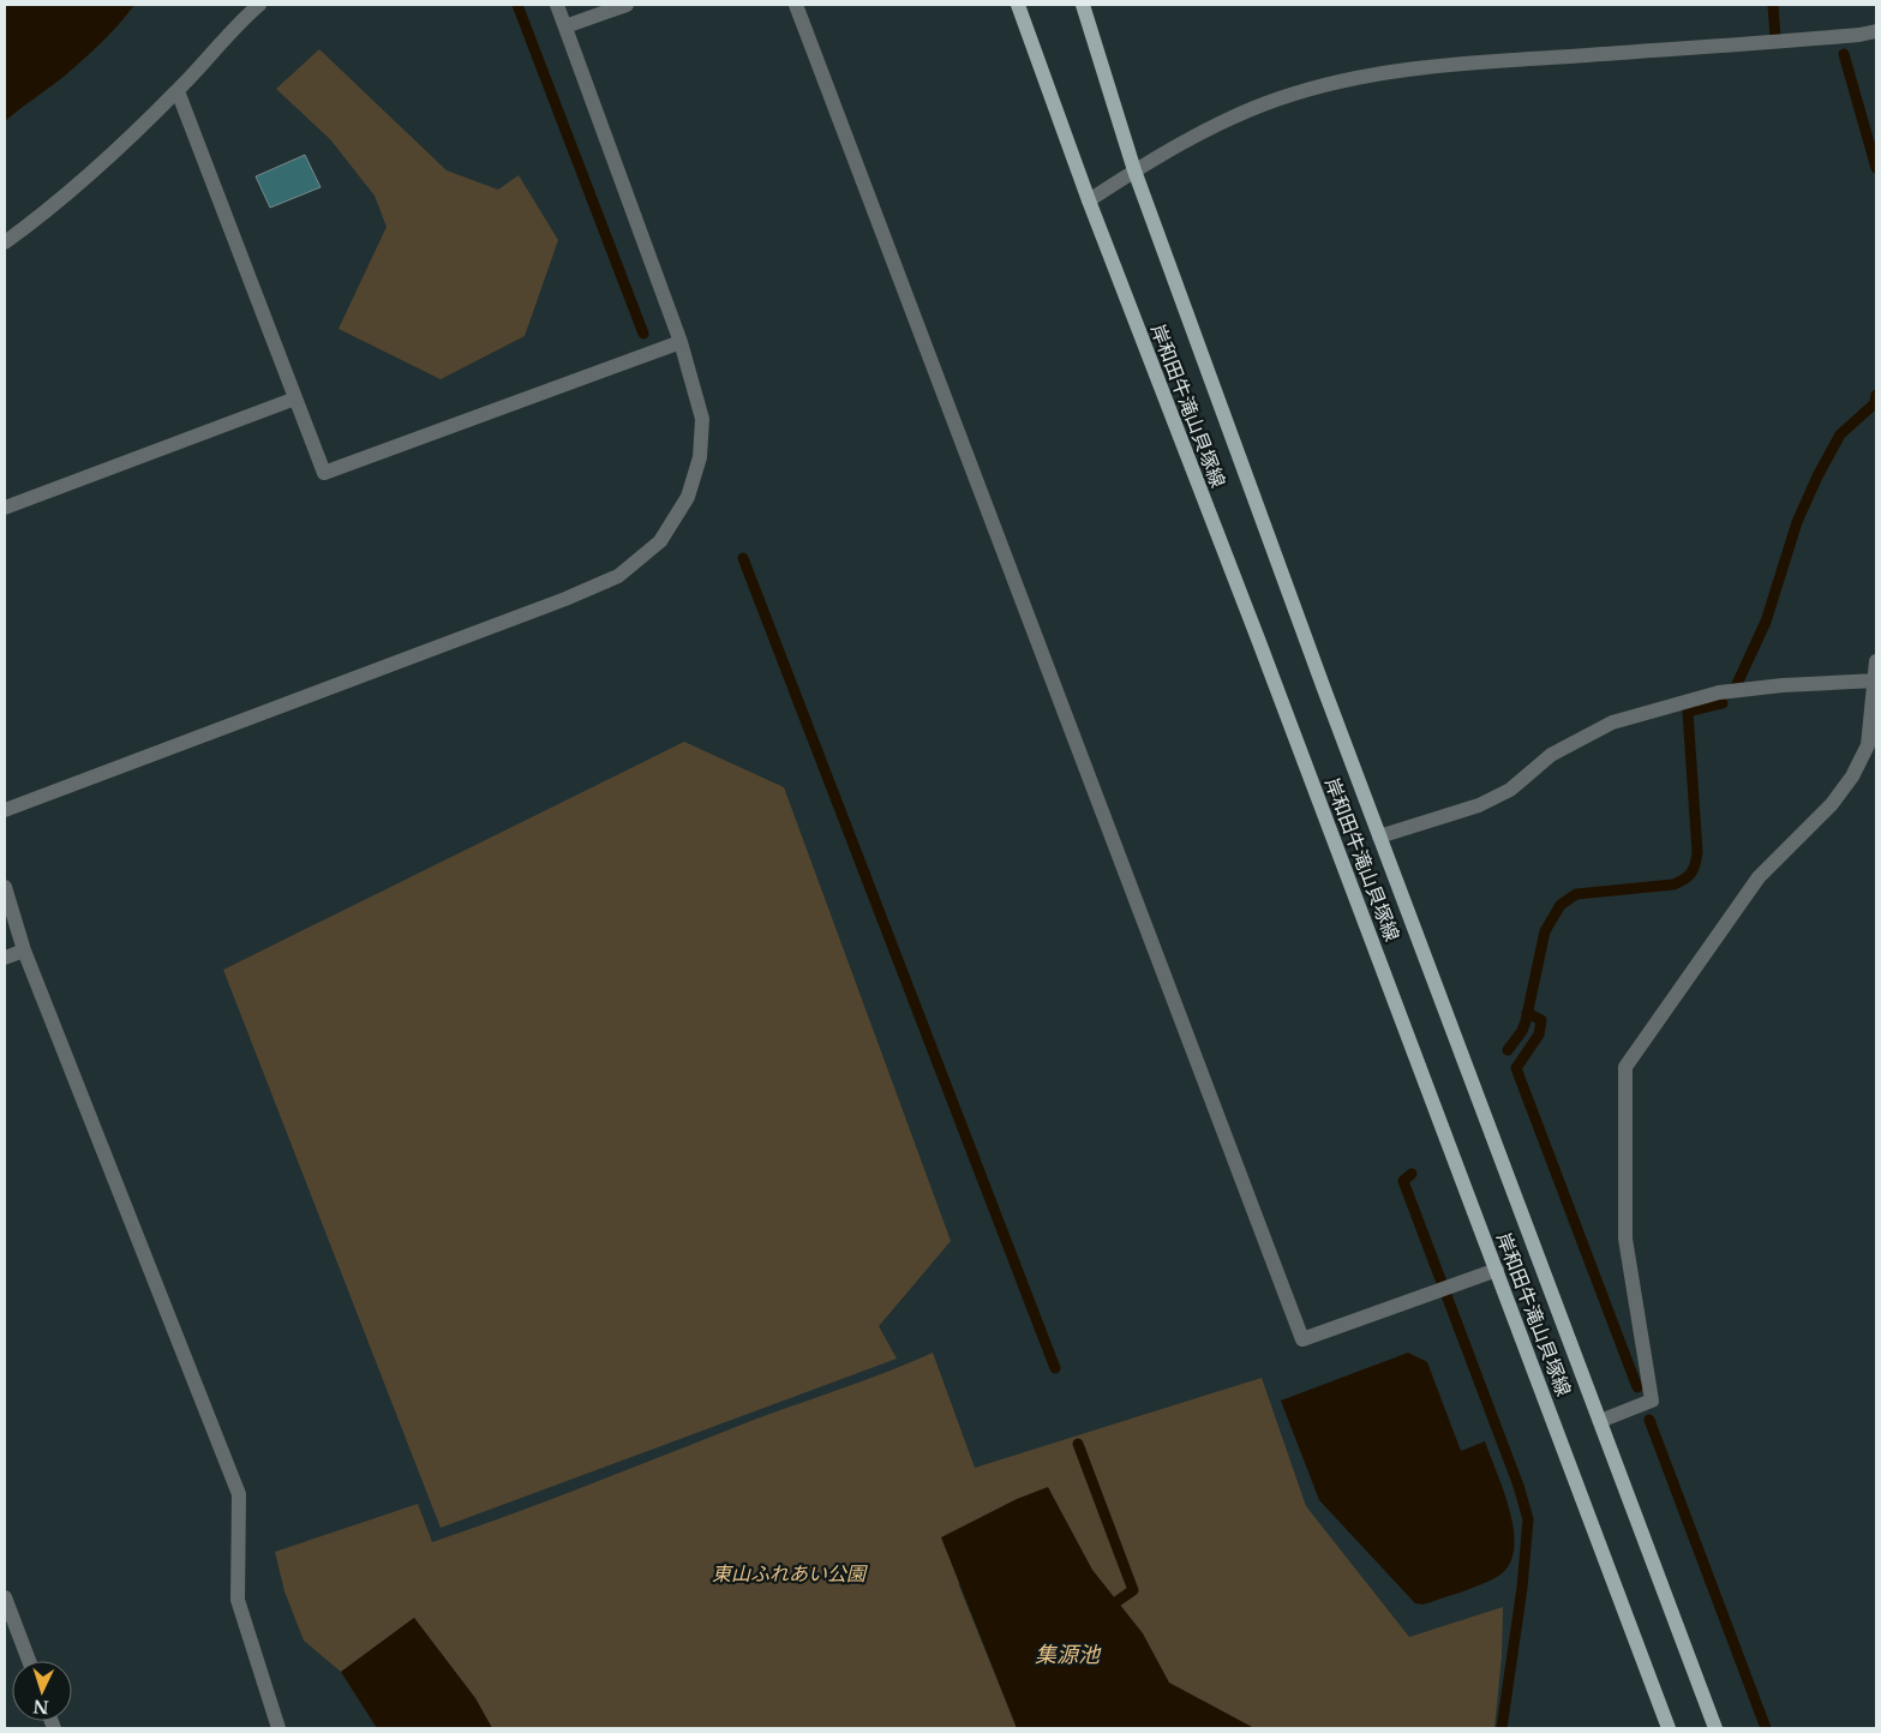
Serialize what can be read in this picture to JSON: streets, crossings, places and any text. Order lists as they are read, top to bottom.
{
  "streets": {
    "main road": ["岸和田牛滝山貝塚線"]
  },
  "water": ["集源池"],
  "parks": ["東山ふれあい公園"],
  "north": "bottom"
}
